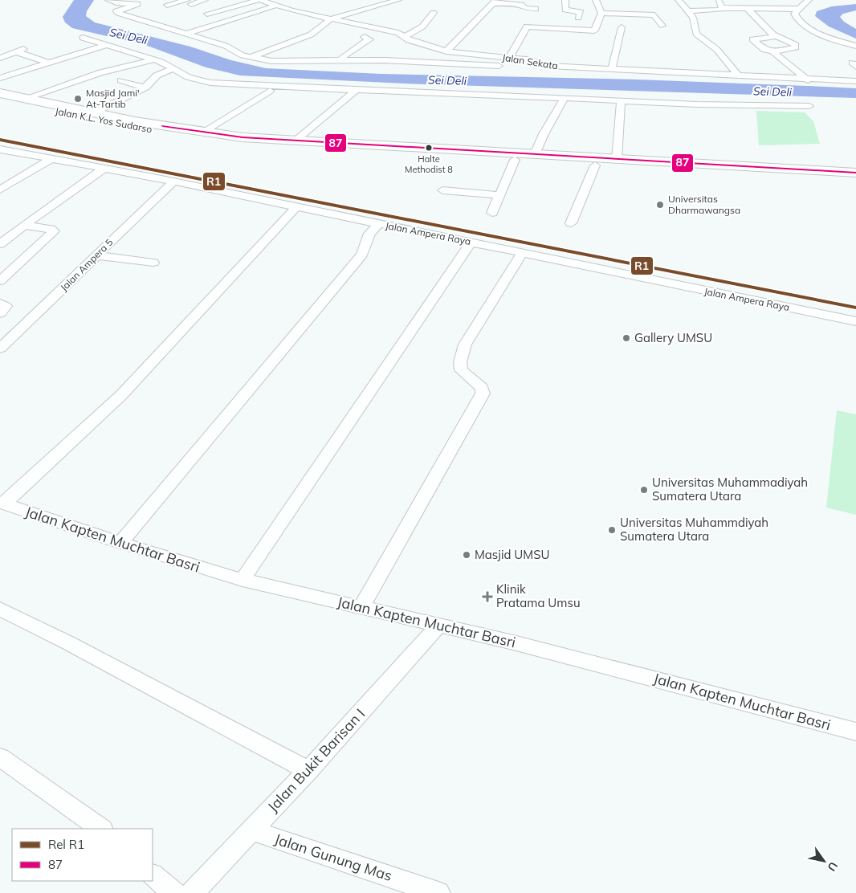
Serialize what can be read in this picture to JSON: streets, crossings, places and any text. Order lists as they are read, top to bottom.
{
  "streets": {
    "main road": ["Jalan K.L. Yos Sudarso"],
    "street": [
      "Jalan Sekata",
      "Jalan Ampera Raya",
      "Jalan Ampera 5",
      "Jalan Kapten Muchtar Basri",
      "Jalan Bukit Barisan I",
      "Jalan Gunung Mas"
    ]
  },
  "crossings": [
    ["Jalan Ampera Raya", "Jalan Ampera 5"],
    ["Jalan Kapten Muchtar Basri", "Jalan Bukit Barisan I"],
    ["Jalan Bukit Barisan I", "Jalan Gunung Mas"]
  ],
  "water": ["Sei Deli"],
  "places": {
    "other": [
      "Masjid Jami' At-Tartib",
      "Halte Methodist 8",
      "Universitas Dharmawangsa",
      "Gallery UMSU",
      "Universitas Muhammadiyah Sumatera Utara",
      "Universitas Muhammdiyah Sumatera Utara",
      "Masjid UMSU"
    ],
    "health": ["Klinik Pratama Umsu"]
  },
  "lines": ["transit line 87", "rail line R1"],
  "legend": ["Rel R1", "87"],
  "north": "bottom right"
}
